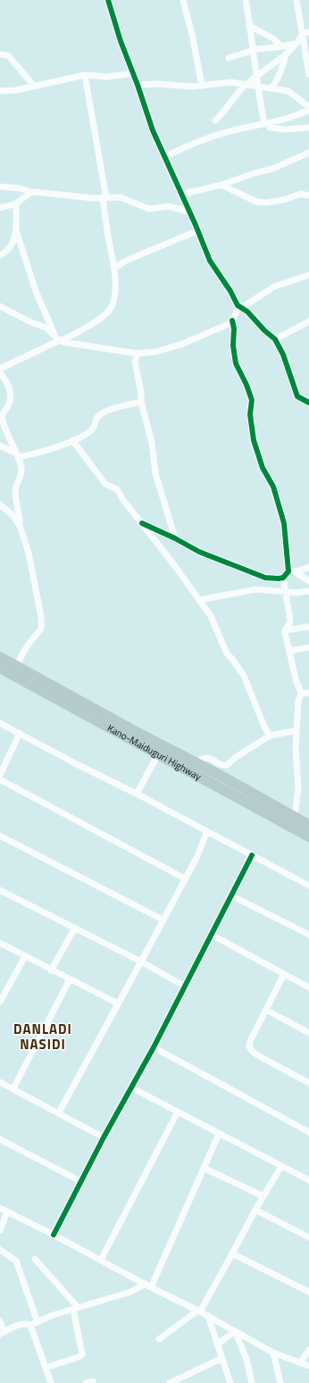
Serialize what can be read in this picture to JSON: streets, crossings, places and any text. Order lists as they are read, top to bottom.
{
  "streets": {
    "highway": ["Kano-Maiduguri Highway"]
  },
  "districts": ["DANLADI NASIDI"]
}
